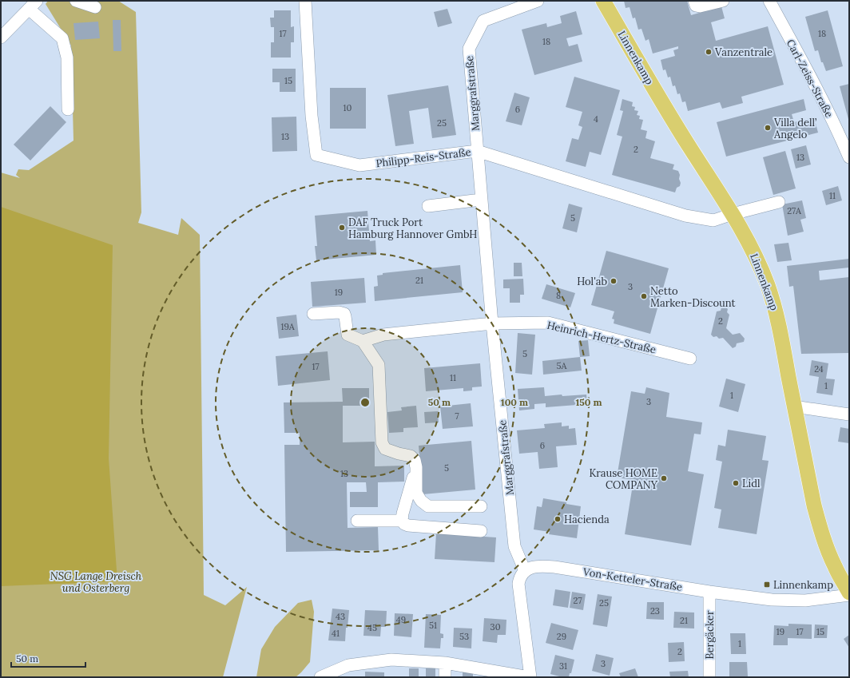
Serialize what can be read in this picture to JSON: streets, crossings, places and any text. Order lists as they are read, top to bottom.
{
  "streets": {
    "main road": ["Linnenkamp"],
    "street": [
      "Carl-Zeiss-Straße",
      "Marggrafstraße",
      "Philipp-Reis-Straße",
      "Heinrich-Hertz-Straße",
      "Von-Ketteler-Straße",
      "Bergäcker"
    ]
  },
  "crossings": [
    ["Linnenkamp", "Philipp-Reis-Straße"],
    ["Marggrafstraße", "Philipp-Reis-Straße"],
    ["Marggrafstraße", "Heinrich-Hertz-Straße"],
    ["Marggrafstraße", "Von-Ketteler-Straße"],
    ["Von-Ketteler-Straße", "Bergäcker"]
  ],
  "parks": ["NSG Lange Dreisch und Osterberg"],
  "places": {
    "other": [
      "Vanzentrale",
      "Villa dell’ Angelo",
      "DAF Truck Port Hamburg Hannover GmbH",
      "Hol'ab",
      "Netto Marken-Discount",
      "Krause HOME COMPANY",
      "Lidl",
      "Hacienda"
    ],
    "transit": ["Linnenkamp"]
  },
  "house_numbers": [
    "17",
    "18",
    "18",
    "15",
    "10",
    "6",
    "4",
    "25",
    "13",
    "2",
    "13",
    "11",
    "27A",
    "5",
    "21",
    "3",
    "19",
    "8",
    "2",
    "19A",
    "5",
    "5A",
    "17",
    "24",
    "11",
    "1",
    "1",
    "3",
    "7",
    "6",
    "5",
    "13",
    "27",
    "25",
    "23",
    "43",
    "49",
    "21",
    "51",
    "30",
    "45",
    "19",
    "17",
    "15",
    "41",
    "53",
    "29",
    "1",
    "2",
    "3",
    "31"
  ],
  "scale_bar": "50 m",
  "rings": ["50 m", "100 m", "150 m"]
}
